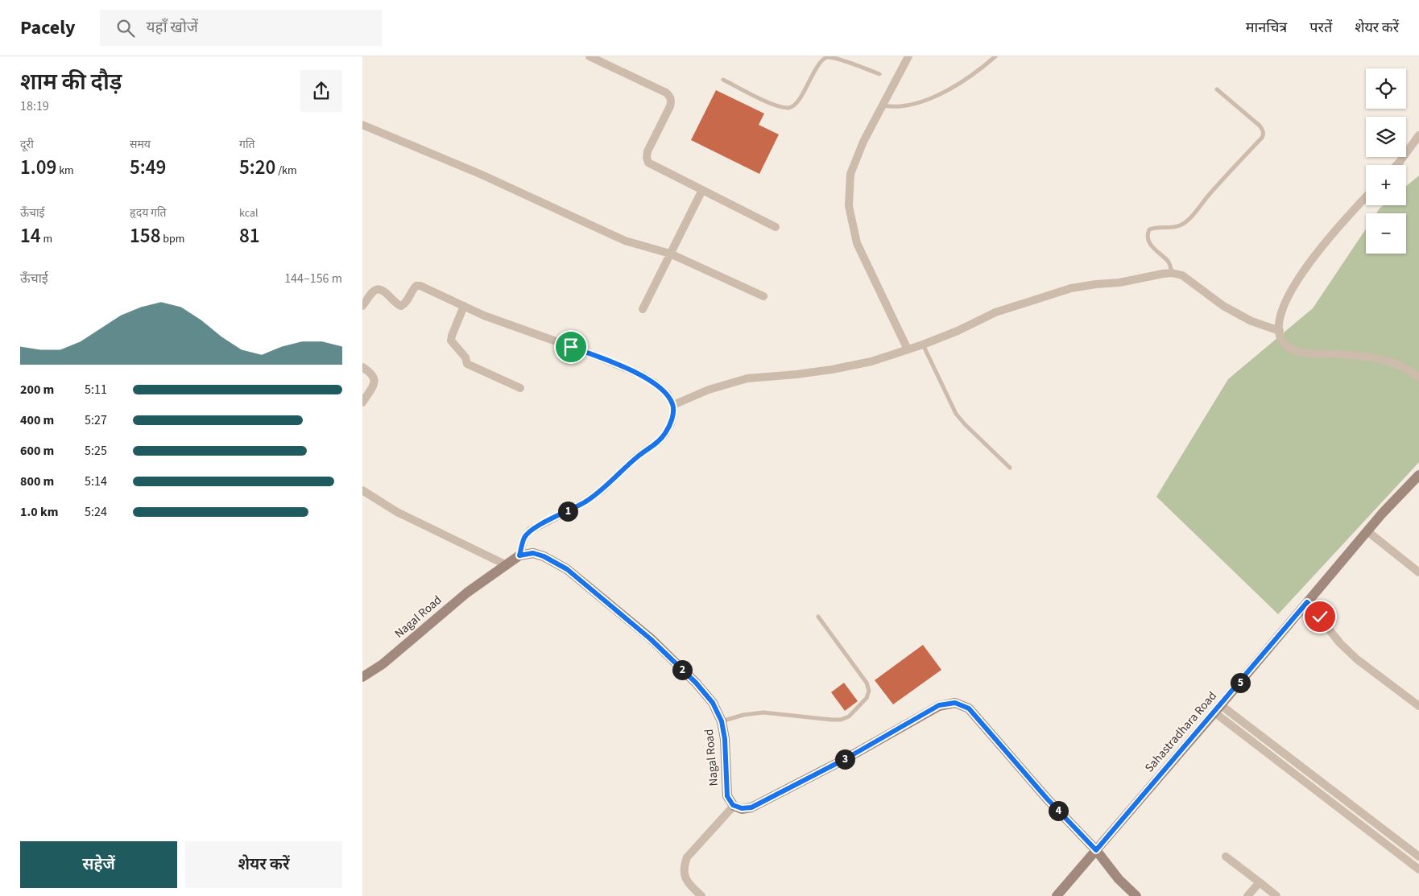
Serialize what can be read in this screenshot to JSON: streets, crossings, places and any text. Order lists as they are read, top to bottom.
{
  "streets": {
    "main road": ["Nagal Road", "Sahastradhara Road"]
  },
  "page": {
    "header": "Pacely",
    "search": "यहाँ खोजें",
    "nav": ["मानचित्र", "परतें", "शेयर करें"],
    "heading": ["शाम की दौड़", "18:19"],
    "map_buttons": ["+", "−"],
    "stats": [
      ["दूरी", "1.09 km"],
      ["समय", "5:49"],
      ["गति", "5:20 /km"],
      ["ऊँचाई", "14 m"],
      ["हृदय गति", "158 bpm"],
      ["kcal", "81"]
    ],
    "chart": ["ऊँचाई", "144–156 m"],
    "list": [
      {
        "name": "200 m",
        "note": "5:11"
      },
      {
        "name": "400 m",
        "note": "5:27"
      },
      {
        "name": "600 m",
        "note": "5:25"
      },
      {
        "name": "800 m",
        "note": "5:14"
      },
      {
        "name": "1.0 km",
        "note": "5:24"
      }
    ],
    "pins": [
      "1",
      "2",
      "5",
      "3",
      "4"
    ],
    "buttons": ["सहेजें", "शेयर करें"]
  }
}
